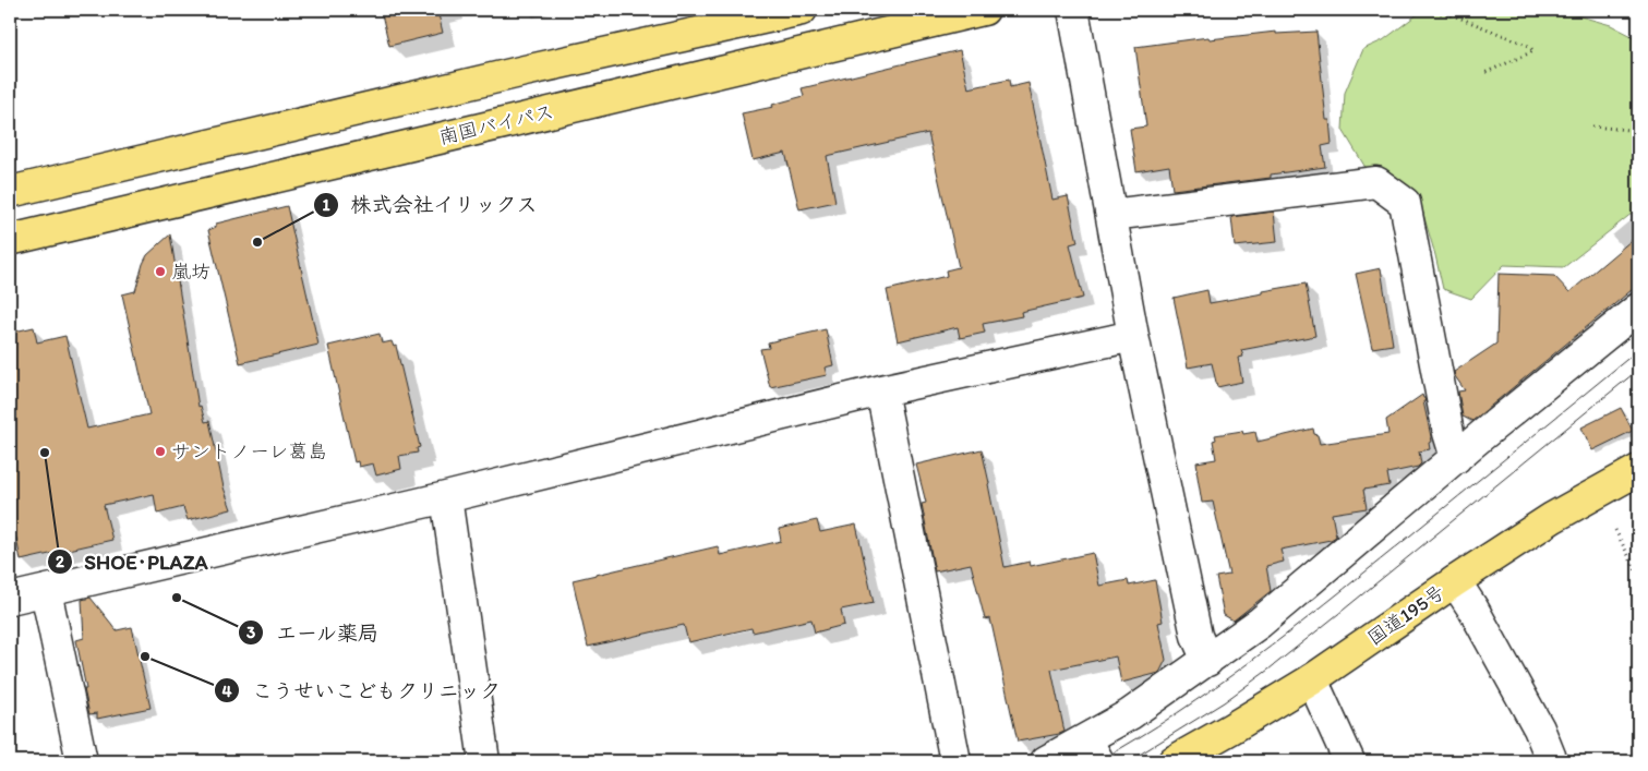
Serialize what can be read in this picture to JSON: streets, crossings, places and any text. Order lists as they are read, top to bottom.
{
  "streets": {
    "highway": ["南国バイパス", "国道195号"]
  },
  "places": [
    "株式会社イリックス",
    "嵐坊",
    "サントノーレ葛島",
    "SHOE･PLAZA",
    "エール薬局",
    "こうせいこどもクリニック"
  ]
}
